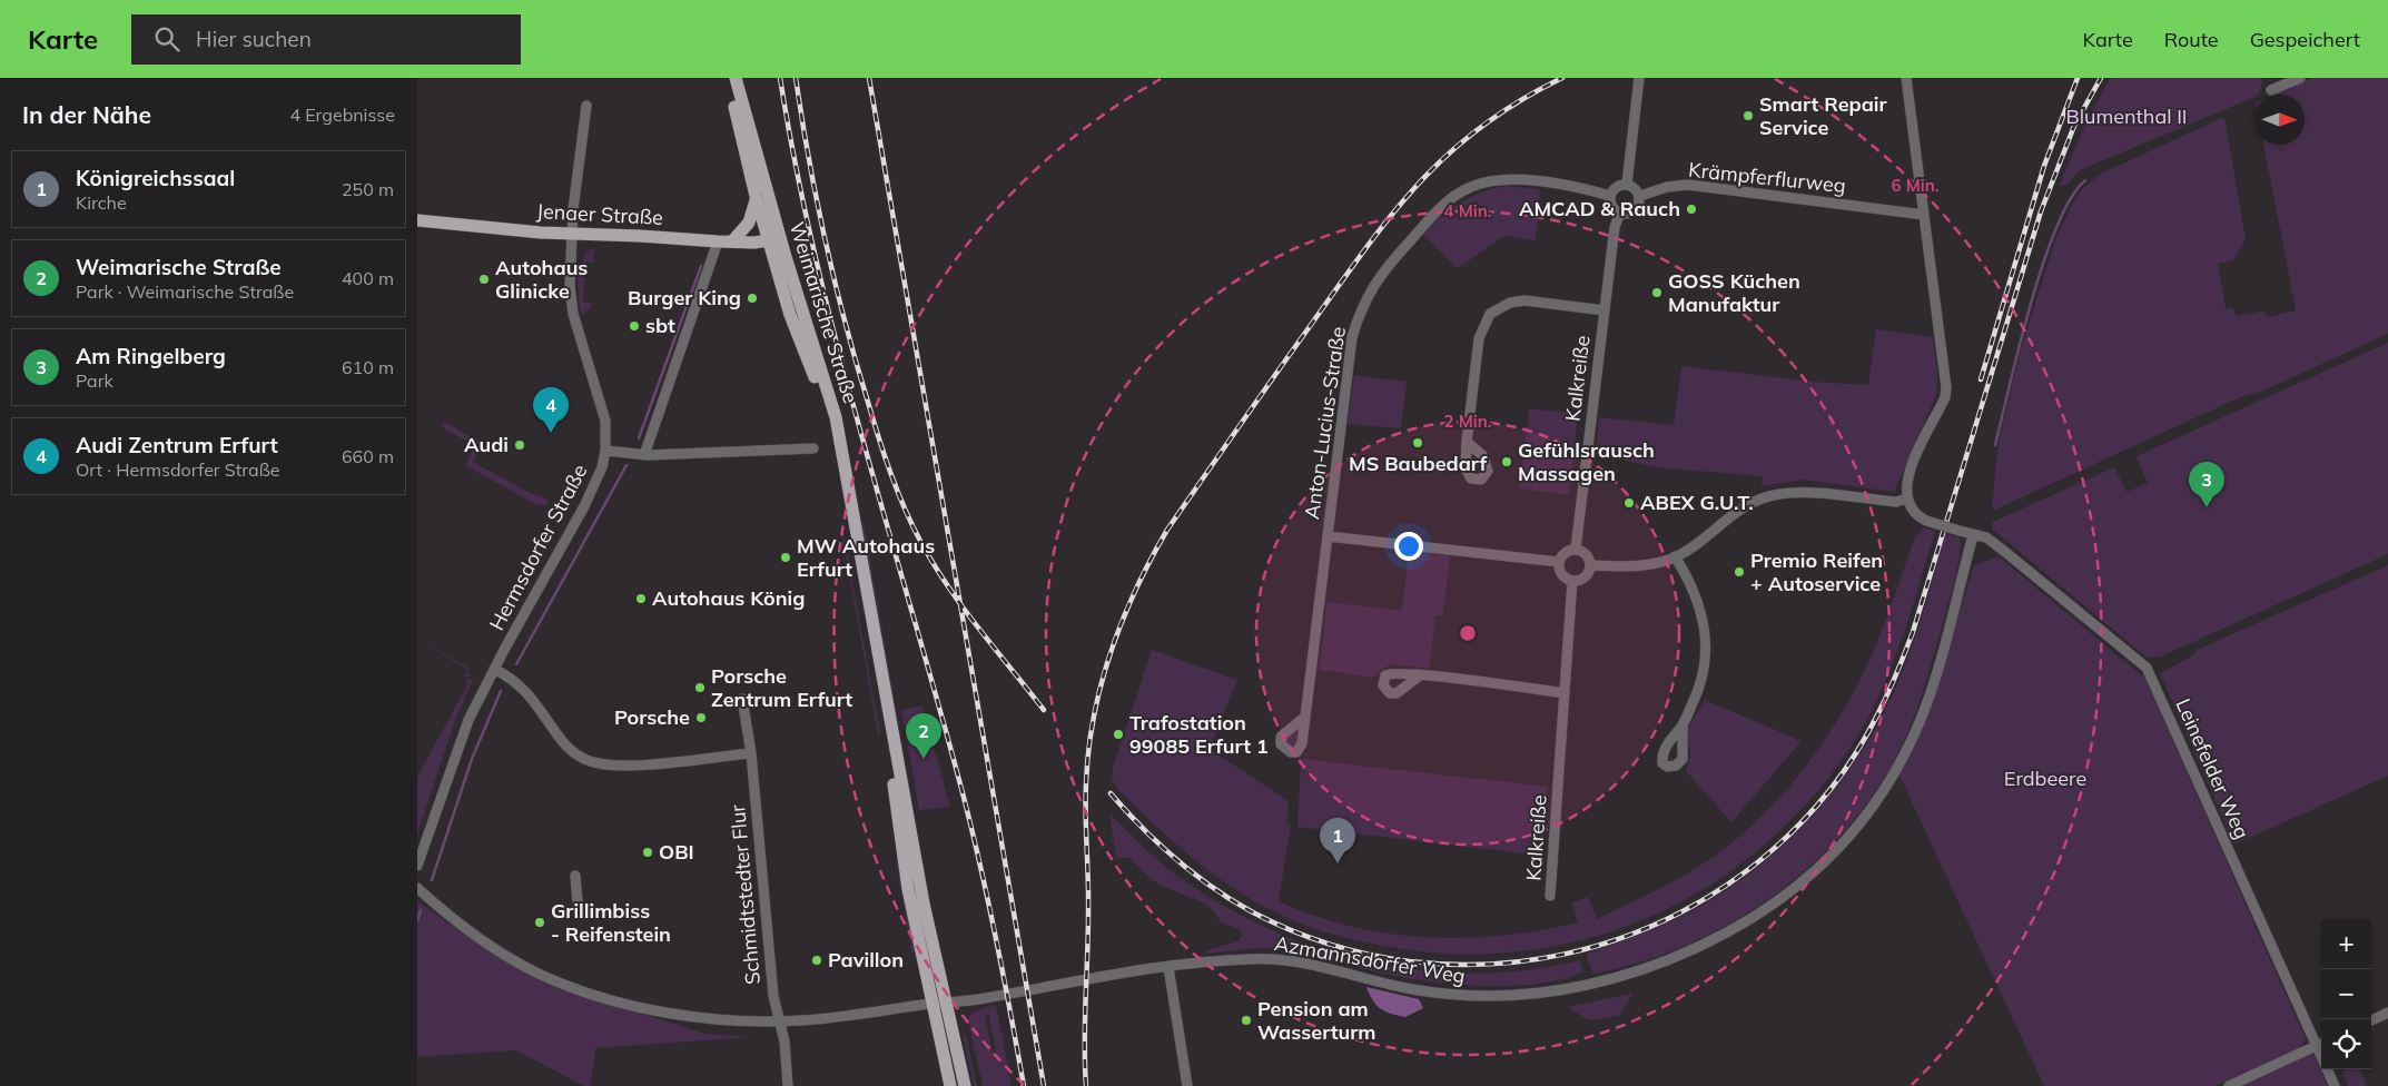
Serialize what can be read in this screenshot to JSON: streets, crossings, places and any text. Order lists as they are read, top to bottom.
{
  "streets": {
    "main road": ["Jenaer Straße", "Weimarische Straße"],
    "street": [
      "Krämpferflurweg",
      "Kalkreiße",
      "Anton-Lucius-Straße",
      "Hermsdorfer Straße",
      "Leinefelder Weg",
      "Schmidtstedter Flur",
      "Azmannsdorfer Weg"
    ]
  },
  "crossings": [
    ["Krämpferflurweg", "Kalkreiße"],
    ["Krämpferflurweg", "Anton-Lucius-Straße"],
    ["Jenaer Straße", "Weimarische Straße"],
    ["Jenaer Straße", "Hermsdorfer Straße"],
    ["Weimarische Straße", "Azmannsdorfer Weg"],
    ["Kalkreiße", "Anton-Lucius-Straße"],
    ["Leinefelder Weg", "Azmannsdorfer Weg"],
    ["Schmidtstedter Flur", "Azmannsdorfer Weg"]
  ],
  "parks": ["Blumenthal II", "Erdbeere"],
  "places": [
    "Smart Repair Service",
    "AMCAD & Rauch",
    "Autohaus Glinicke",
    "GOSS Küchen Manufaktur",
    "Burger King",
    "sbt",
    "MS Baubedarf",
    "Audi",
    "Gefühlsrausch Massagen",
    "ABEX G.U.T.",
    "MW Autohaus Erfurt",
    "Premio Reifen + Autoservice",
    "Autohaus König",
    "Porsche Zentrum Erfurt",
    "Porsche",
    "Trafostation 99085 Erfurt 1",
    "OBI",
    "Grillimbiss - Reifenstein",
    "Pavillon",
    "Pension am Wasserturm"
  ],
  "north": "right",
  "page": {
    "header": "Karte",
    "search": "Hier suchen",
    "nav": ["Karte", "Route", "Gespeichert"],
    "heading": ["In der Nähe", "4 Ergebnisse"],
    "list": [
      {
        "mark": "1",
        "name": "Königreichssaal",
        "note": "Kirche",
        "value": "250 m"
      },
      {
        "mark": "2",
        "name": "Weimarische Straße",
        "note": "Park · Weimarische Straße",
        "value": "400 m"
      },
      {
        "mark": "3",
        "name": "Am Ringelberg",
        "note": "Park",
        "value": "610 m"
      },
      {
        "mark": "4",
        "name": "Audi Zentrum Erfurt",
        "note": "Ort · Hermsdorfer Straße",
        "value": "660 m"
      }
    ],
    "pins": [
      "4",
      "3",
      "2",
      "1"
    ],
    "map_buttons": ["+", "−"]
  },
  "rings": ["6 Min.", "4 Min.", "2 Min."]
}
